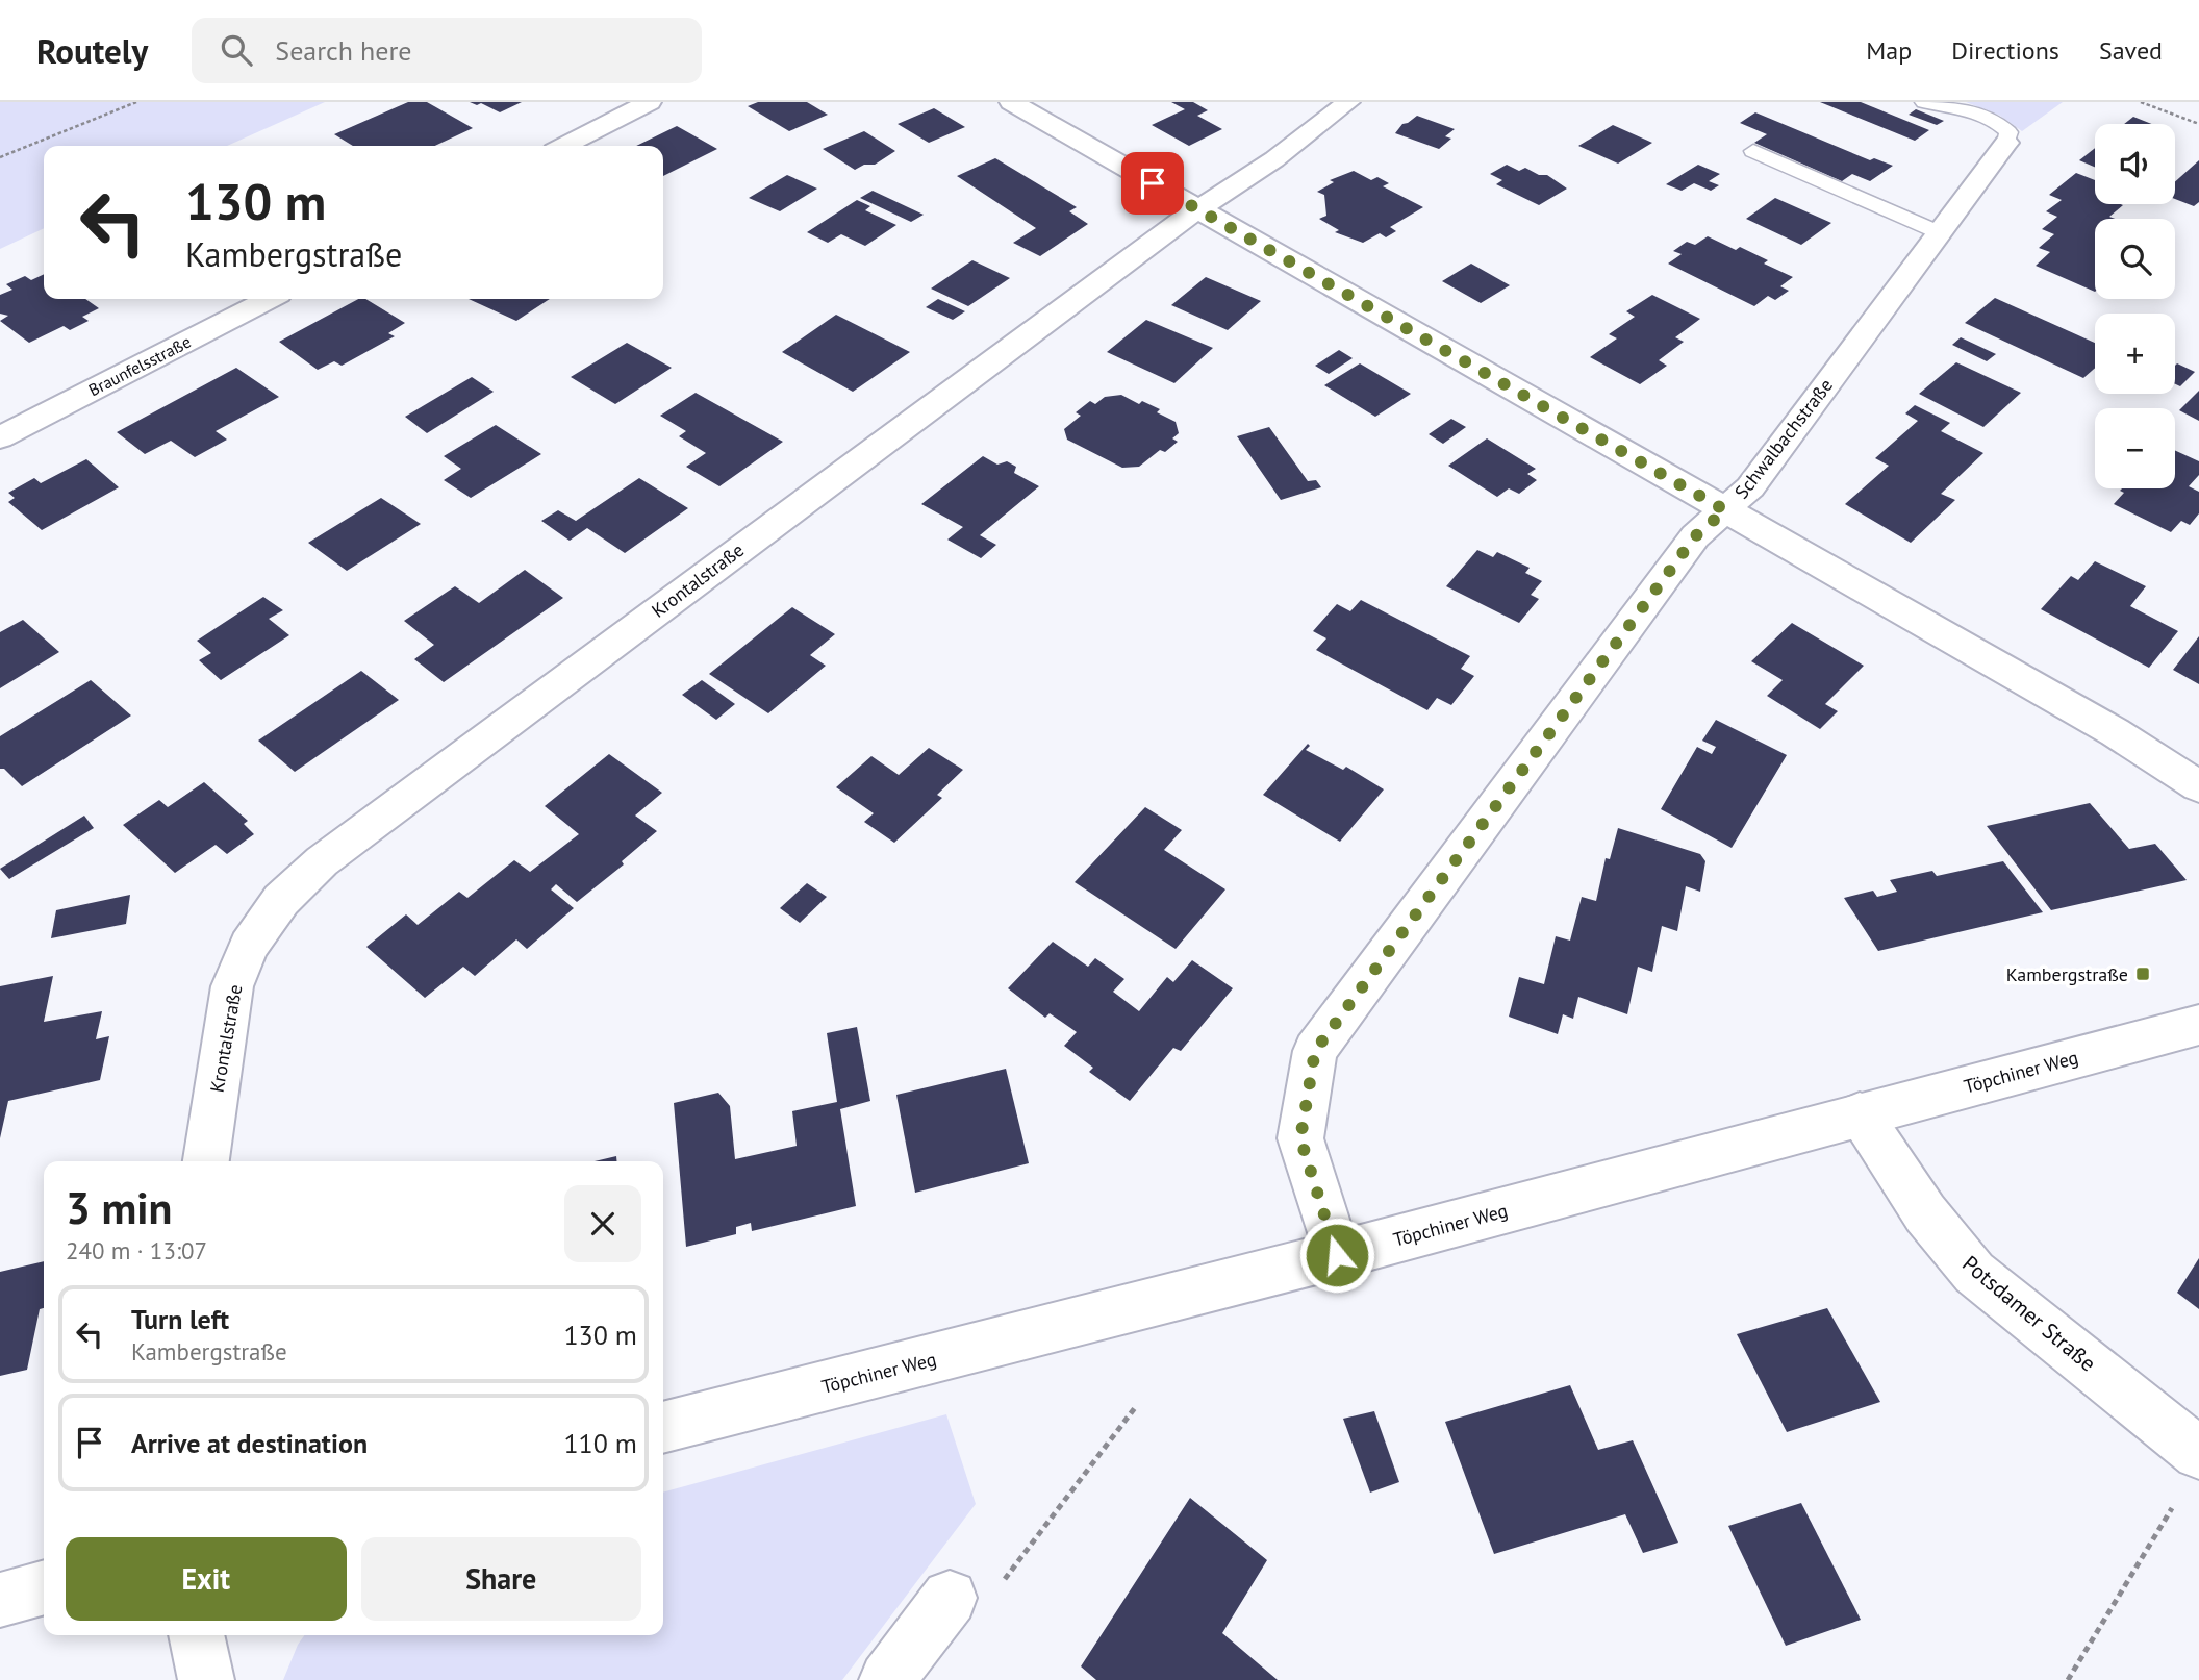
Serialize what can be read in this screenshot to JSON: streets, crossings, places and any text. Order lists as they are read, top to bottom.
{
  "streets": {
    "street": [
      "Braunfelsstraße",
      "Schwalbachstraße",
      "Krontalstraße",
      "Töpchiner Weg",
      "Potsdamer Straße"
    ]
  },
  "crossings": [
    ["Schwalbachstraße", "Töpchiner Weg"],
    ["Töpchiner Weg", "Potsdamer Straße"]
  ],
  "places": {
    "transit": ["Kambergstraße"]
  },
  "page": {
    "header": "Routely",
    "search": "Search here",
    "nav": ["Map", "Directions", "Saved"],
    "map_buttons": ["+", "−"],
    "turn": ["130 m", "Kambergstraße"],
    "heading": ["3 min", "240 m · 13:07"],
    "list": [
      {
        "name": "Turn left",
        "note": "Kambergstraße",
        "value": "130 m"
      },
      {
        "name": "Arrive at destination",
        "value": "110 m"
      }
    ],
    "buttons": ["Exit", "Share"]
  }
}
